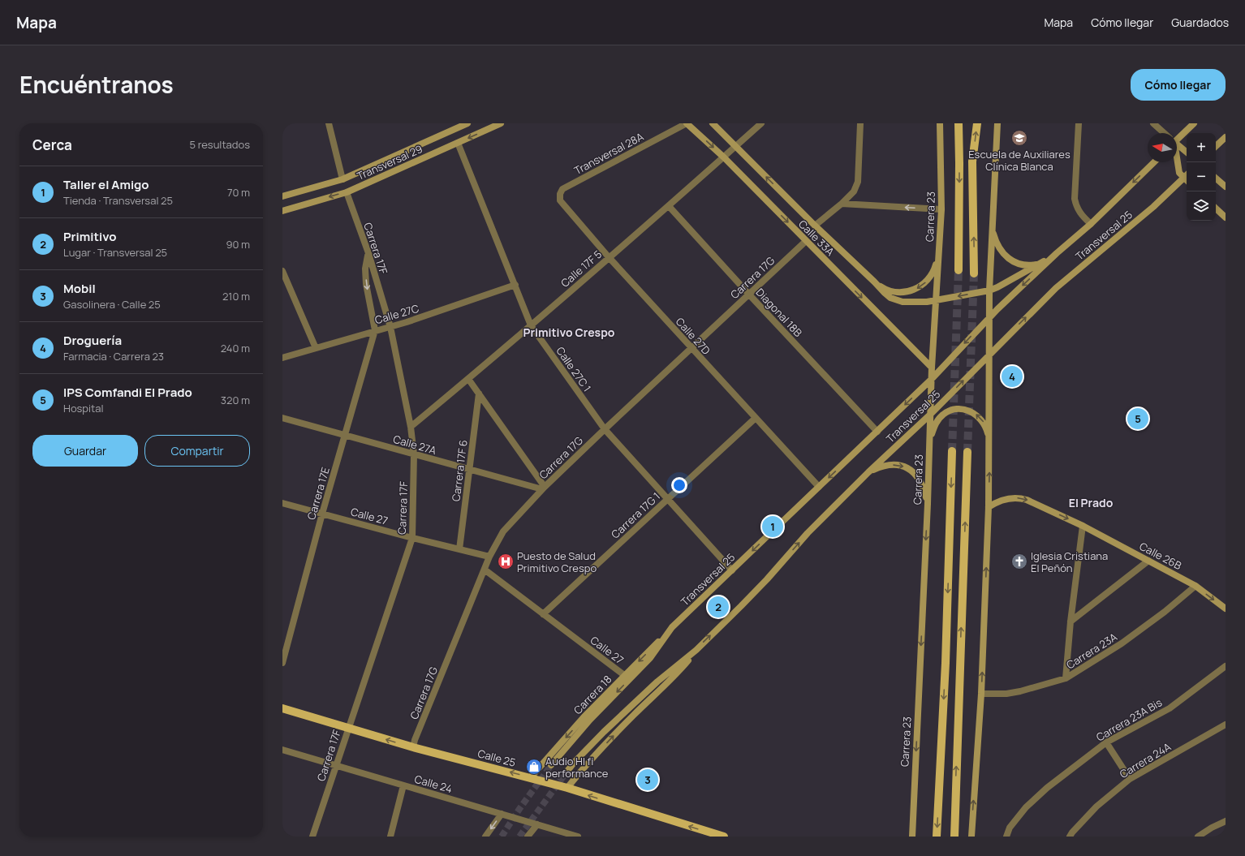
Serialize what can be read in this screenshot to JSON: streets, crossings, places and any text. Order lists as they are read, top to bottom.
{
  "streets": {
    "main road": [
      "Transversal 29",
      "Carrera 23",
      "Transversal 25",
      "Calle 33A",
      "Calle 26B",
      "Carrera 18",
      "Calle 25"
    ],
    "street": [
      "Transversal 28A",
      "Carrera 17F",
      "Calle 17F 5",
      "Carrera 17G",
      "Diagonal 18B",
      "Calle 27C",
      "Calle 27D",
      "Calle 27C 1",
      "Calle 27A",
      "Carrera 17F 6",
      "Carrera 17E",
      "Carrera 17G 1",
      "Calle 27",
      "Carrera 23A",
      "Carrera 23A Bis",
      "Carrera 24A",
      "Calle 24"
    ]
  },
  "crossings": [
    ["Transversal 28A", "Calle 33A"],
    ["Transversal 28A", "Calle 27D"],
    ["Transversal 29", "Carrera 17F"],
    ["Transversal 29", "Calle 27C 1"],
    ["Carrera 23", "Transversal 25"],
    ["Carrera 23", "Calle 33A"],
    ["Transversal 25", "Calle 33A"],
    ["Transversal 25", "Diagonal 18B"],
    ["Transversal 25", "Calle 27D"],
    ["Transversal 25", "Calle 27C 1"],
    ["Transversal 25", "Carrera 18"],
    ["Calle 33A", "Calle 17F 5"],
    ["Calle 33A", "Carrera 17G"],
    ["Carrera 17F", "Calle 17F 5"],
    ["Carrera 17F", "Calle 27C"],
    ["Carrera 17F", "Calle 27A"],
    ["Carrera 17F", "Calle 27"],
    ["Carrera 17F", "Calle 25"],
    ["Carrera 17F", "Calle 24"],
    ["Calle 17F 5", "Diagonal 18B"],
    ["Calle 17F 5", "Calle 27D"],
    ["Calle 17F 5", "Calle 27C 1"],
    ["Carrera 17G", "Diagonal 18B"],
    ["Carrera 17G", "Calle 27D"],
    ["Carrera 17G", "Calle 27C 1"],
    ["Carrera 17G", "Calle 27A"],
    ["Carrera 17G", "Calle 27"],
    ["Carrera 17G", "Calle 25"],
    ["Calle 27C", "Calle 27C 1"],
    ["Calle 27C", "Carrera 17E"],
    ["Calle 27D", "Carrera 17G 1"],
    ["Calle 27C 1", "Carrera 17G 1"],
    ["Calle 27A", "Carrera 17F 6"],
    ["Calle 27A", "Carrera 17E"],
    ["Carrera 17F 6", "Calle 27"],
    ["Carrera 17E", "Calle 27"],
    ["Carrera 17G 1", "Calle 27"],
    ["Calle 27", "Carrera 18"],
    ["Calle 26B", "Carrera 23A"],
    ["Carrera 18", "Calle 25"]
  ],
  "one_way": ["Calle 26B", "Calle 25"],
  "districts": ["Primitivo Crespo", "El Prado"],
  "places": {
    "school or university": ["Escuela de Auxiliares Clínica Blanca"],
    "hospital": ["Puesto de Salud Primitivo Crespo"],
    "church": ["Iglesia Cristiana El Peñón"],
    "shop": ["Audio HI fi performance"]
  },
  "north": "left",
  "page": {
    "header": "Mapa",
    "nav": ["Mapa", "Cómo llegar", "Guardados"],
    "title": "Encuéntranos",
    "buttons": [
      "Cómo llegar",
      ["Guardar", "Compartir"]
    ],
    "heading": ["Cerca", "5 resultados"],
    "map_buttons": ["+", "−"],
    "list": [
      {
        "mark": "1",
        "name": "Taller el Amigo",
        "note": "Tienda · Transversal 25",
        "value": "70 m"
      },
      {
        "mark": "2",
        "name": "Primitivo",
        "note": "Lugar · Transversal 25",
        "value": "90 m"
      },
      {
        "mark": "3",
        "name": "Mobil",
        "note": "Gasolinera · Calle 25",
        "value": "210 m"
      },
      {
        "mark": "4",
        "name": "Droguería",
        "note": "Farmacia · Carrera 23",
        "value": "240 m"
      },
      {
        "mark": "5",
        "name": "IPS Comfandi El Prado",
        "note": "Hospital",
        "value": "320 m"
      }
    ],
    "pins": [
      "4",
      "5",
      "1",
      "2",
      "3"
    ]
  }
}
